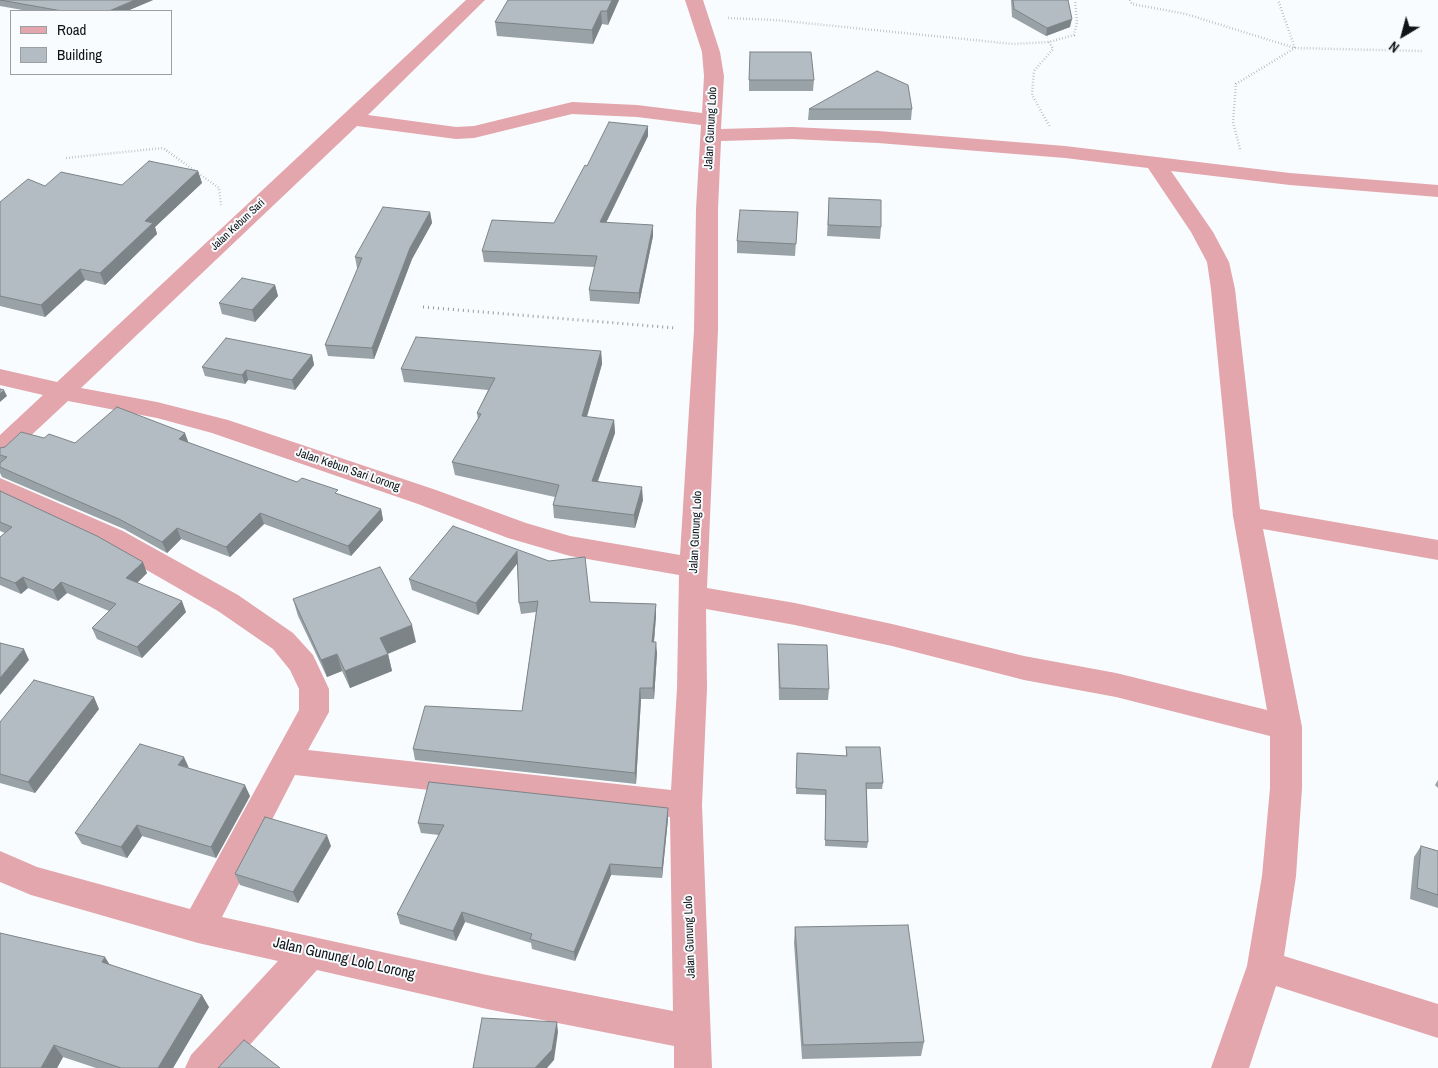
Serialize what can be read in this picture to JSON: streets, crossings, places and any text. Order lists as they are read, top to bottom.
{
  "streets": {
    "street": [
      "Jalan Gunung Lolo",
      "Jalan Kebun Sari",
      "Jalan Kebun Sari Lorong",
      "Jalan Gunung Lolo Lorong"
    ]
  },
  "crossings": [
    ["Jalan Gunung Lolo", "Jalan Kebun Sari Lorong"],
    ["Jalan Gunung Lolo", "Jalan Gunung Lolo Lorong"],
    ["Jalan Kebun Sari", "Jalan Kebun Sari Lorong"]
  ],
  "legend": ["Road", "Building"],
  "north": "bottom left"
}
